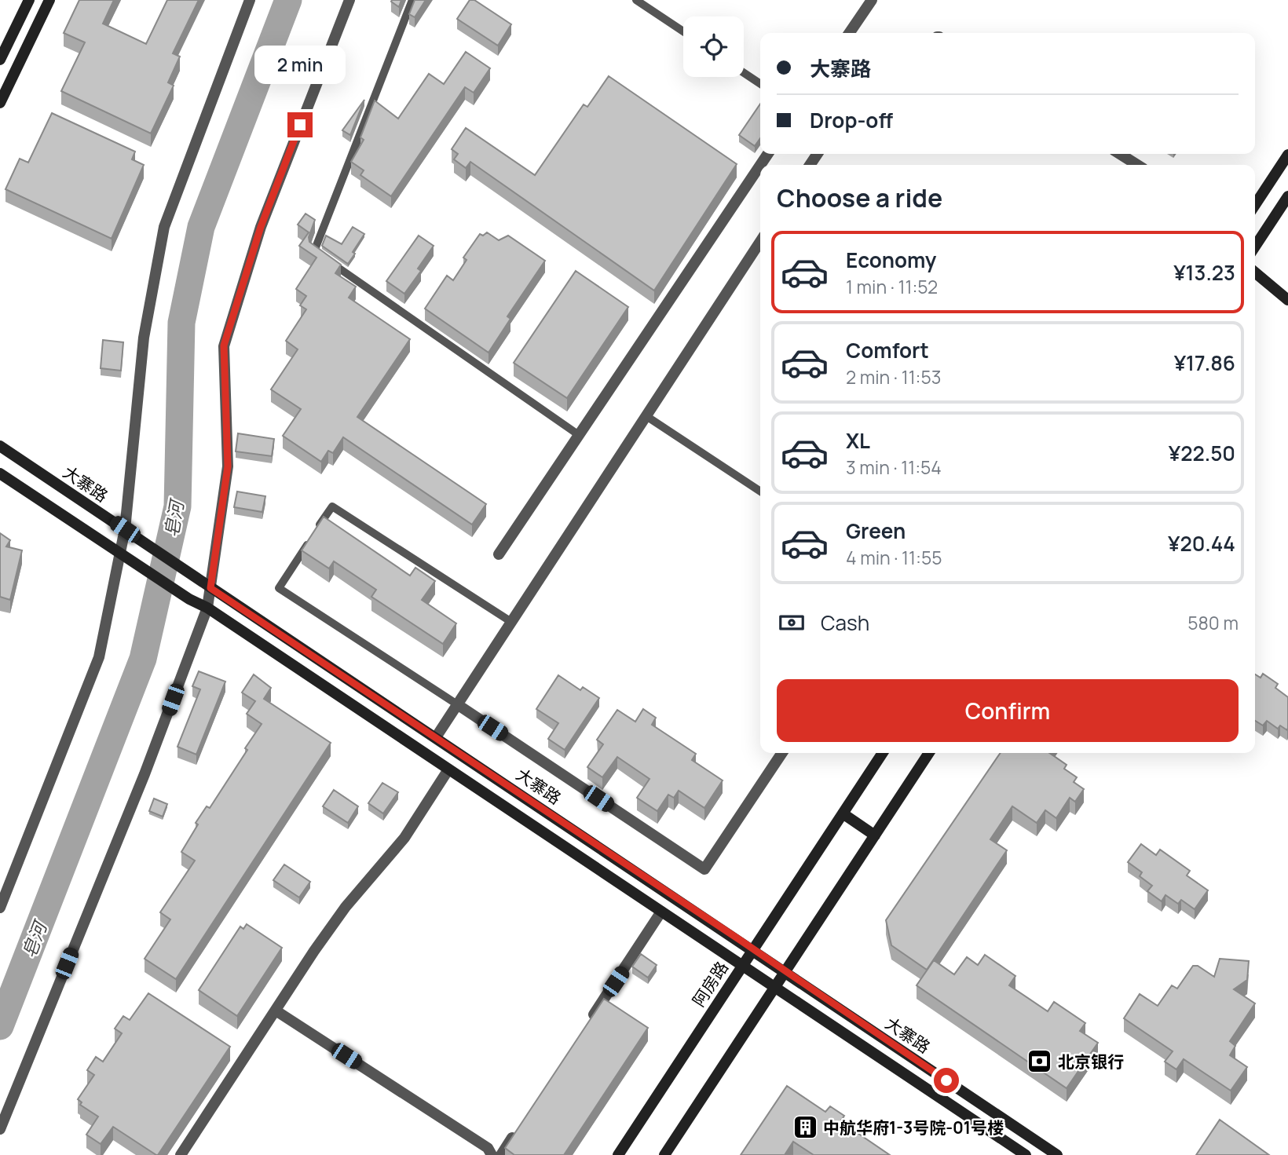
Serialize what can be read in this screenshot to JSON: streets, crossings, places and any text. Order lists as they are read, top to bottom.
{
  "streets": {
    "main road": ["大寨路", "阿房路"]
  },
  "crossings": [
    ["大寨路", "阿房路"]
  ],
  "water": ["皂河"],
  "places": {
    "bank": ["北京银行"],
    "building": ["中航华府1-3号院-01号楼"]
  },
  "page": {
    "banner": ["大寨路", "Drop-off"],
    "bubble": "2 min",
    "heading": "Choose a ride",
    "list": [
      {
        "name": "Economy",
        "note": "1 min · 11:52",
        "value": "¥13.23"
      },
      {
        "name": "Comfort",
        "note": "2 min · 11:53",
        "value": "¥17.86"
      },
      {
        "name": "XL",
        "note": "3 min · 11:54",
        "value": "¥22.50"
      },
      {
        "name": "Green",
        "note": "4 min · 11:55",
        "value": "¥20.44"
      }
    ],
    "pay": ["Cash", "580 m"],
    "buttons": "Confirm"
  }
}
